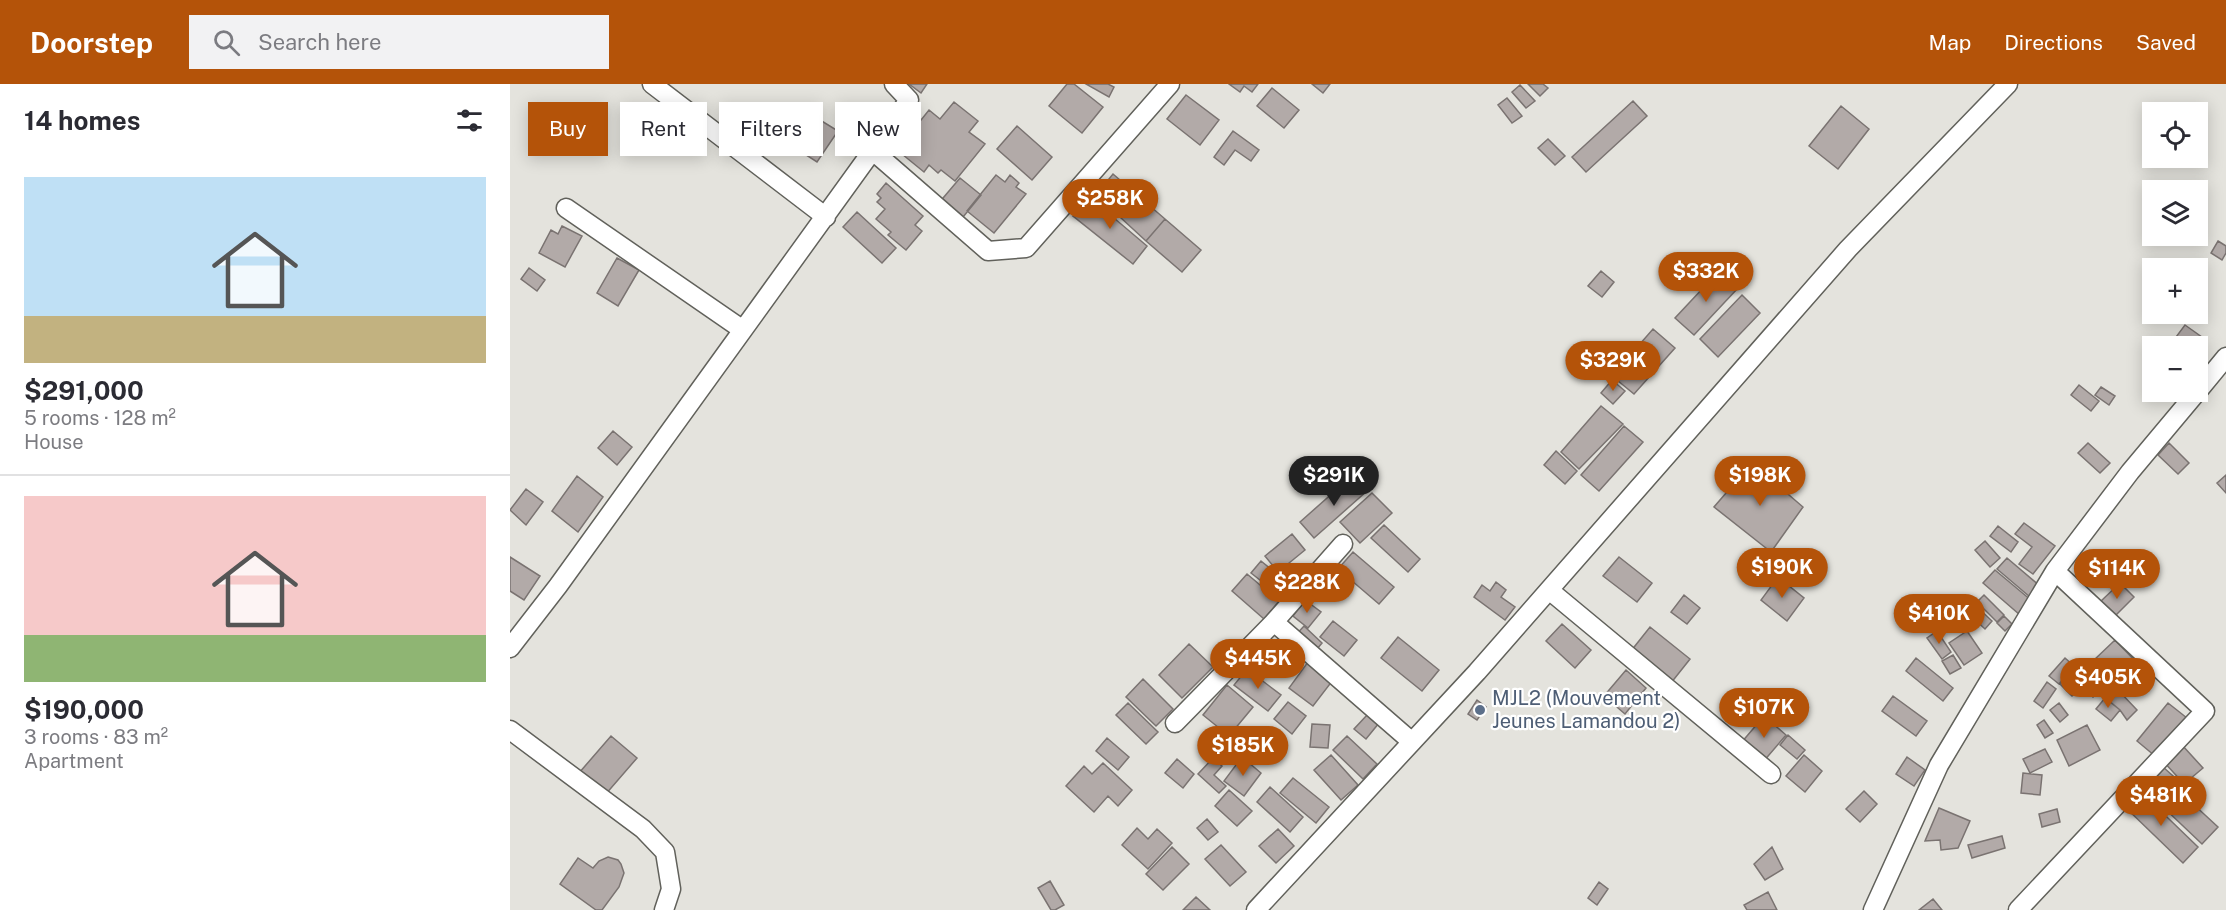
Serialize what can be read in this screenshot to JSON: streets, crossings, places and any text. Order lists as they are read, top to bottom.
{
  "places": ["MJL2 (Mouvement Jeunes Lamandou 2)"],
  "page": {
    "header": "Doorstep",
    "search": "Search here",
    "nav": ["Map", "Directions", "Saved"],
    "heading": "14 homes",
    "map_buttons": ["+", "−"],
    "chip": [
      "Buy",
      "Rent",
      "Filters",
      "New"
    ],
    "list": [
      {
        "name": "$291,000",
        "note": "5 rooms · 128 m² · House"
      },
      {
        "name": "$190,000",
        "note": "3 rooms · 83 m² · Apartment"
      }
    ],
    "price": [
      "$258K",
      "$332K",
      "$329K",
      "$291K",
      "$198K",
      "$190K",
      "$114K",
      "$228K",
      "$410K",
      "$445K",
      "$405K",
      "$107K",
      "$185K",
      "$481K"
    ]
  }
}
